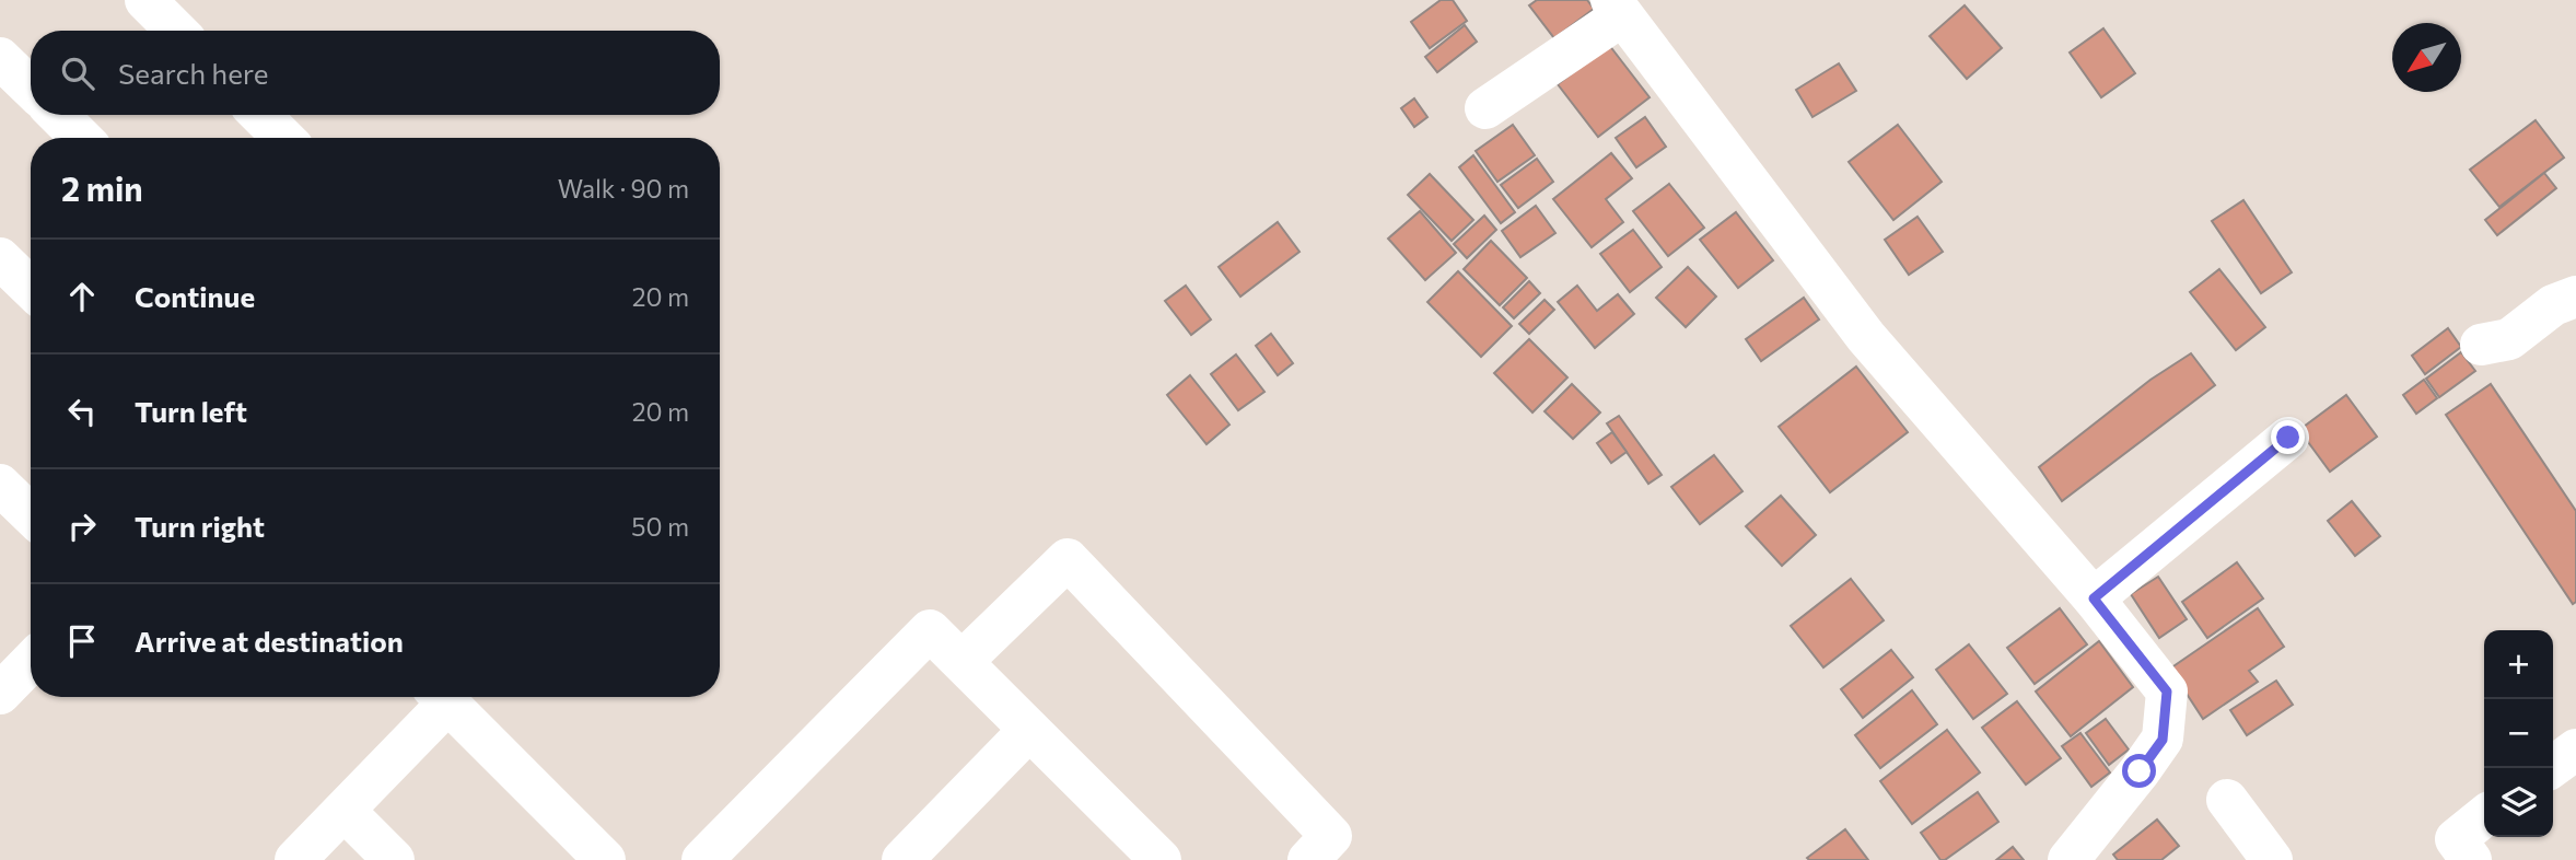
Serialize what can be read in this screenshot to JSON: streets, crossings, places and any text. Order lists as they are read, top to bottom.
{
  "north": "bottom left",
  "page": {
    "search": "Search here",
    "heading": ["2 min", "Walk · 90 m"],
    "list": [
      ["Continue", "20 m"],
      ["Turn left", "20 m"],
      ["Turn right", "50 m"],
      "Arrive at destination"
    ],
    "map_buttons": ["+", "−"]
  }
}
